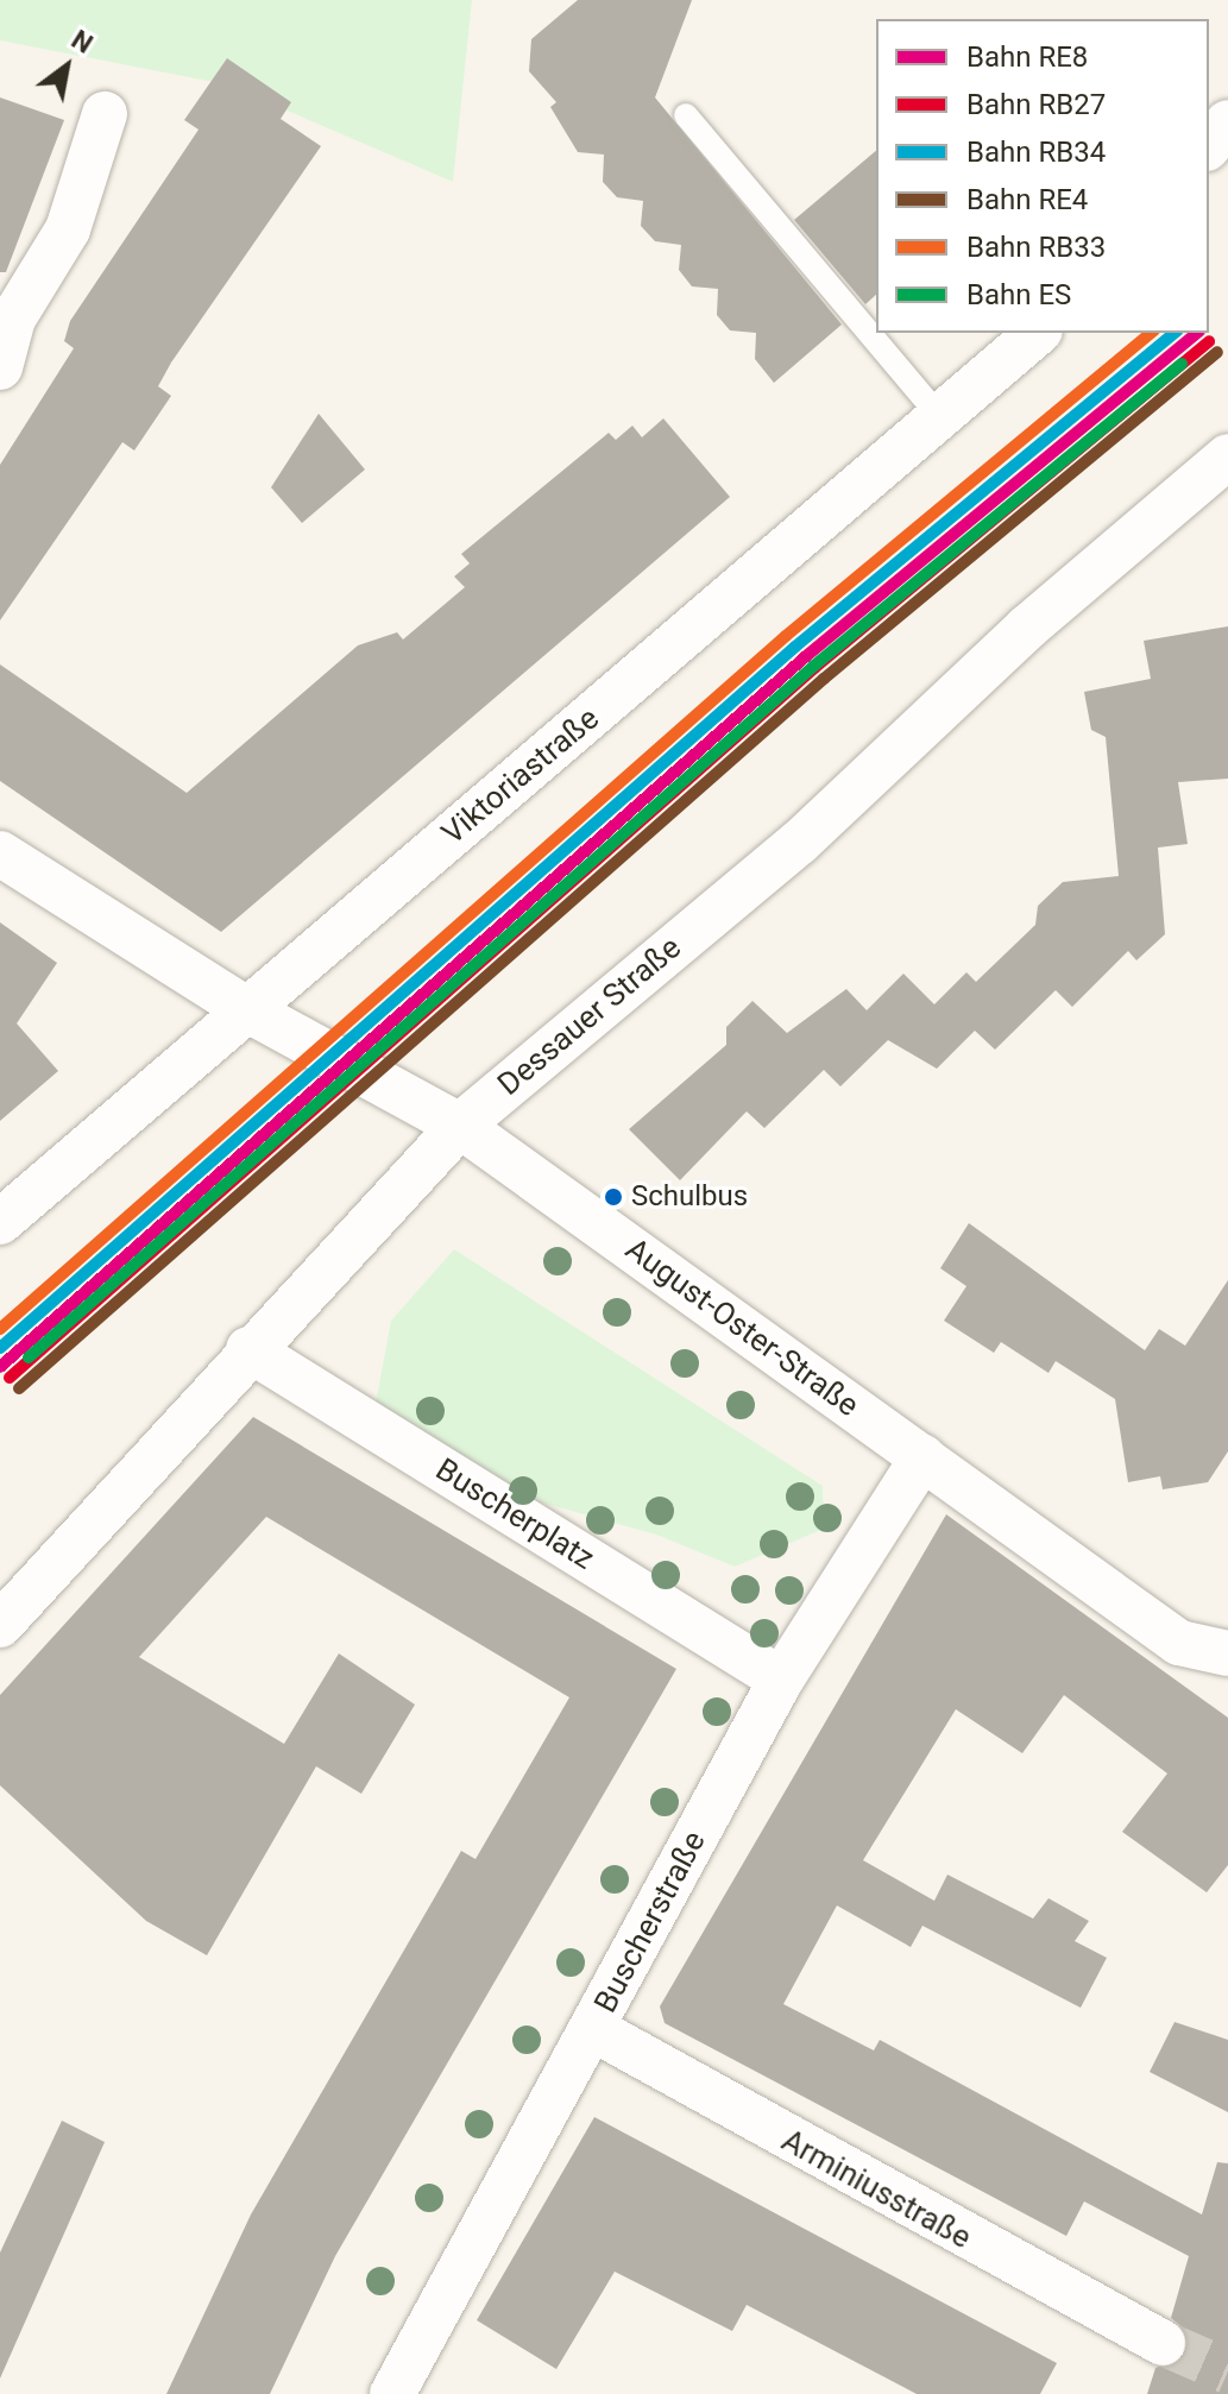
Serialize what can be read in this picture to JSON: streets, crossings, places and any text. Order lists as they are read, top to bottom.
{
  "streets": {
    "street": [
      "Viktoriastraße",
      "Dessauer Straße",
      "August-Oster-Straße",
      "Buscherplatz",
      "Buscherstraße",
      "Arminiusstraße"
    ]
  },
  "crossings": [
    ["Viktoriastraße", "August-Oster-Straße"],
    ["Dessauer Straße", "August-Oster-Straße"],
    ["Dessauer Straße", "Buscherplatz"],
    ["August-Oster-Straße", "Buscherstraße"],
    ["Buscherplatz", "Buscherstraße"],
    ["Buscherstraße", "Arminiusstraße"]
  ],
  "places": ["Schulbus"],
  "lines": [
    "rail line RE8",
    "rail line RB34",
    "rail line RB33",
    "rail line RB27",
    "rail line RE4",
    "rail line ES"
  ],
  "legend": [
    "Bahn RE8",
    "Bahn RB27",
    "Bahn RB34",
    "Bahn RE4",
    "Bahn RB33",
    "Bahn ES"
  ],
  "north": "top right"
}
